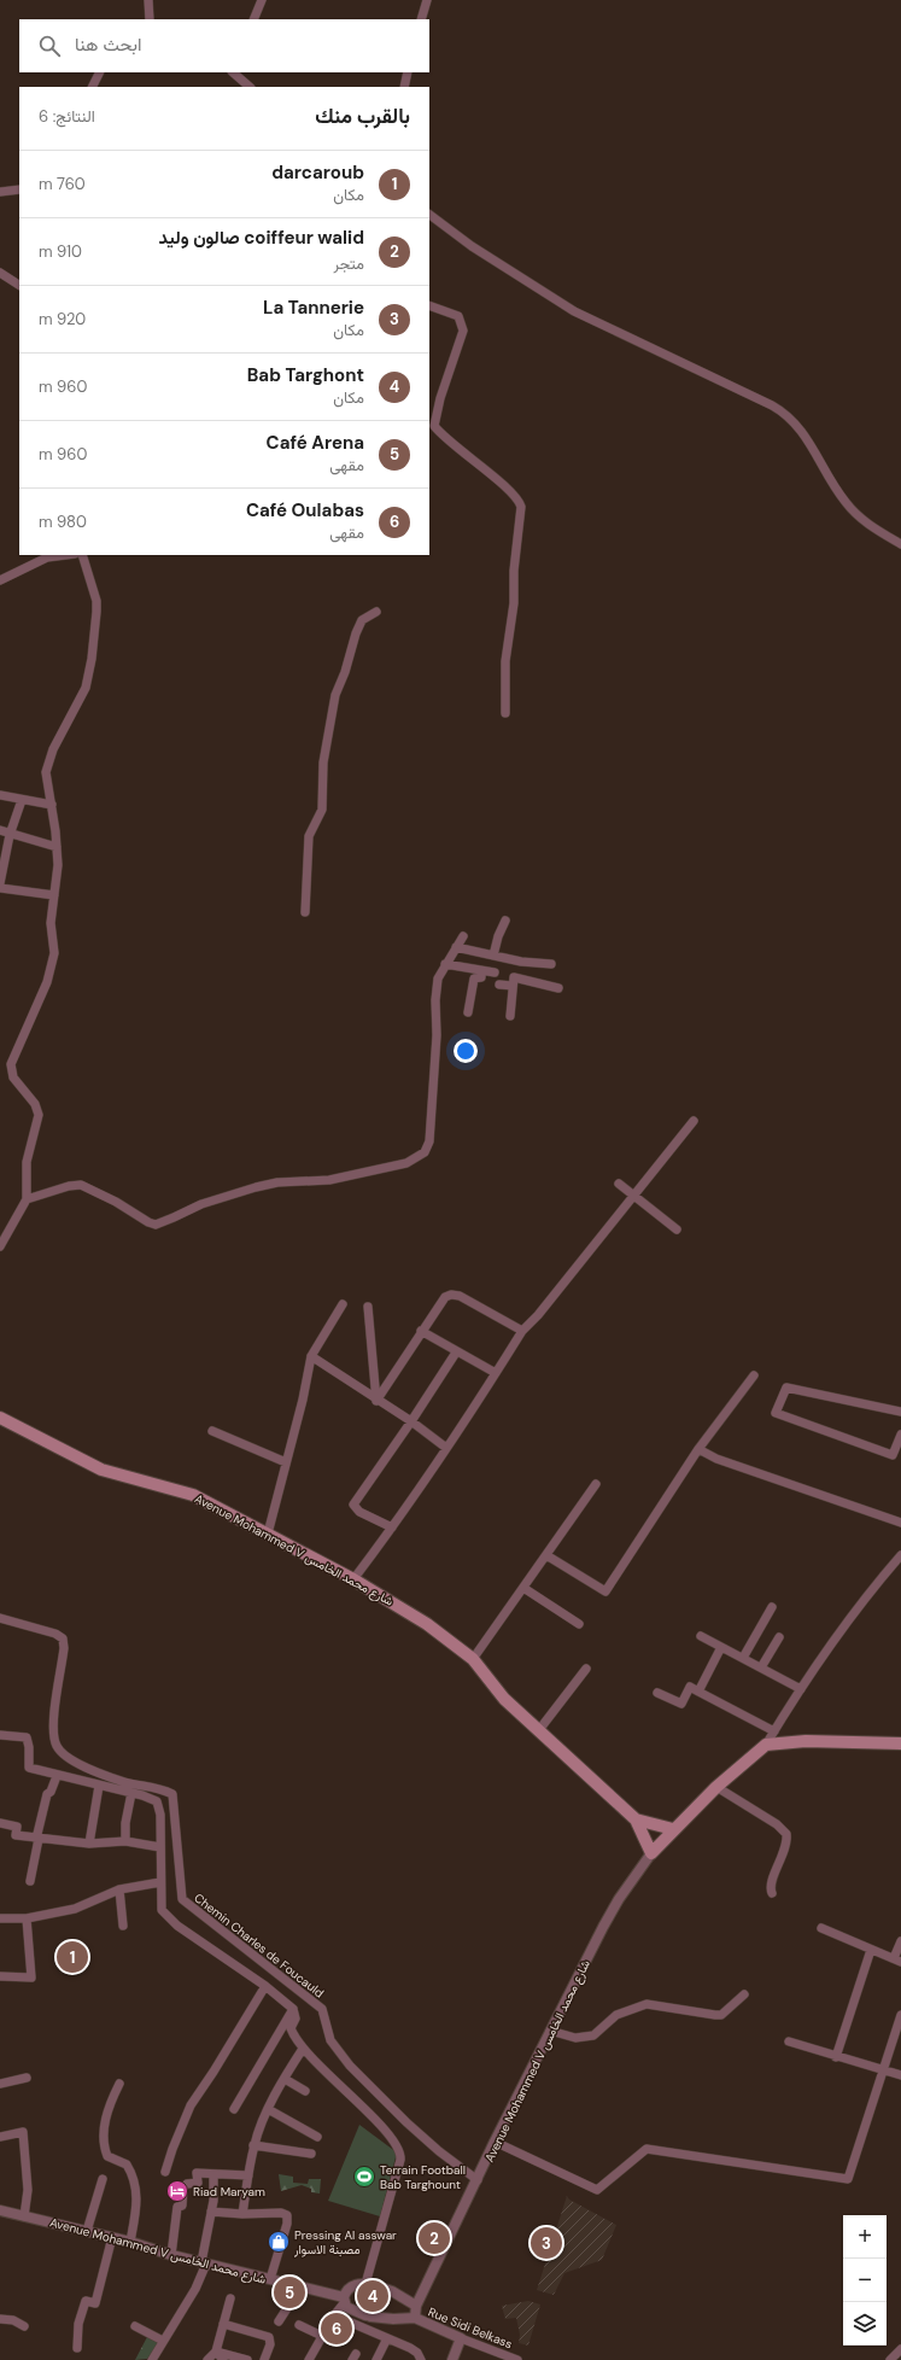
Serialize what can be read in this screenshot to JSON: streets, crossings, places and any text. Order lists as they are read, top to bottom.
{
  "streets": {
    "main road": ["Avenue Mohammed V شارع محمد الخامس"],
    "street": ["Chemin Charles de Foucauld", "Rue Sidi Belkass"]
  },
  "crossings": [
    ["Avenue Mohammed V شارع محمد الخامس", "Chemin Charles de Foucauld"],
    ["Avenue Mohammed V شارع محمد الخامس", "Rue Sidi Belkass"]
  ],
  "places": {
    "sports": ["Terrain Football Bab Targhount"],
    "hotel": ["Riad Maryam"],
    "shop": ["Pressing Al asswar مصبنة الاسوار"]
  },
  "page": {
    "search": "ابحث هنا",
    "heading": ["بالقرب منك", "النتائج: 6"],
    "list": [
      {
        "mark": "1",
        "name": "darcaroub",
        "note": "مكان",
        "value": "760 m"
      },
      {
        "mark": "2",
        "name": "coiffeur walid صالون وليد",
        "note": "متجر",
        "value": "910 m"
      },
      {
        "mark": "3",
        "name": "La Tannerie",
        "note": "مكان",
        "value": "920 m"
      },
      {
        "mark": "4",
        "name": "Bab Targhont",
        "note": "مكان",
        "value": "960 m"
      },
      {
        "mark": "5",
        "name": "Café Arena",
        "note": "مقهى",
        "value": "960 m"
      },
      {
        "mark": "6",
        "name": "Café Oulabas",
        "note": "مقهى",
        "value": "980 m"
      }
    ],
    "pins": [
      "1",
      "2",
      "3",
      "5",
      "4",
      "6"
    ],
    "map_buttons": ["+", "−"]
  }
}
